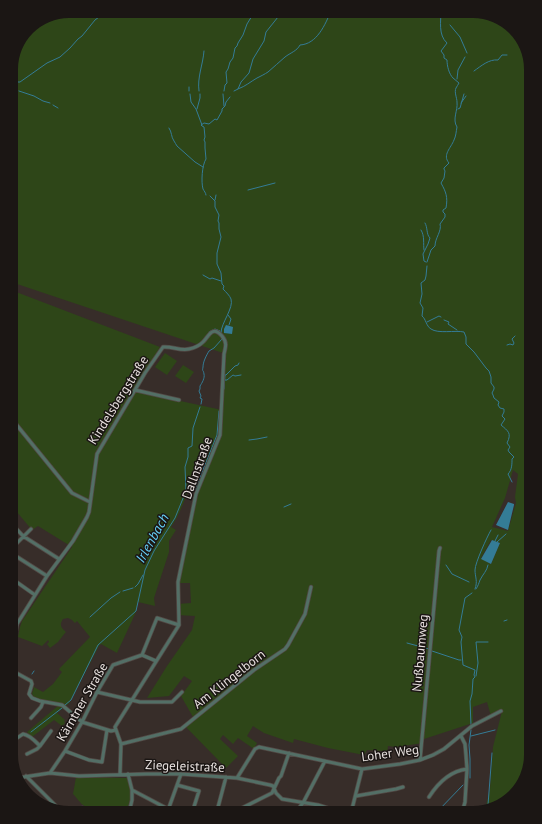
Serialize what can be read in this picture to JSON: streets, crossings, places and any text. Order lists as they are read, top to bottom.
{
  "streets": {
    "street": [
      "Kindelsbergstraße",
      "Dallnstraße",
      "Nußbaumweg",
      "Am Klingelborn",
      "Kärntner Straße",
      "Loher Weg",
      "Ziegeleistraße"
    ]
  },
  "crossings": [
    ["Kindelsbergstraße", "Dallnstraße"],
    ["Nußbaumweg", "Loher Weg"],
    ["Kärntner Straße", "Ziegeleistraße"],
    ["Loher Weg", "Ziegeleistraße"]
  ],
  "water": ["Irlenbach"]
}
